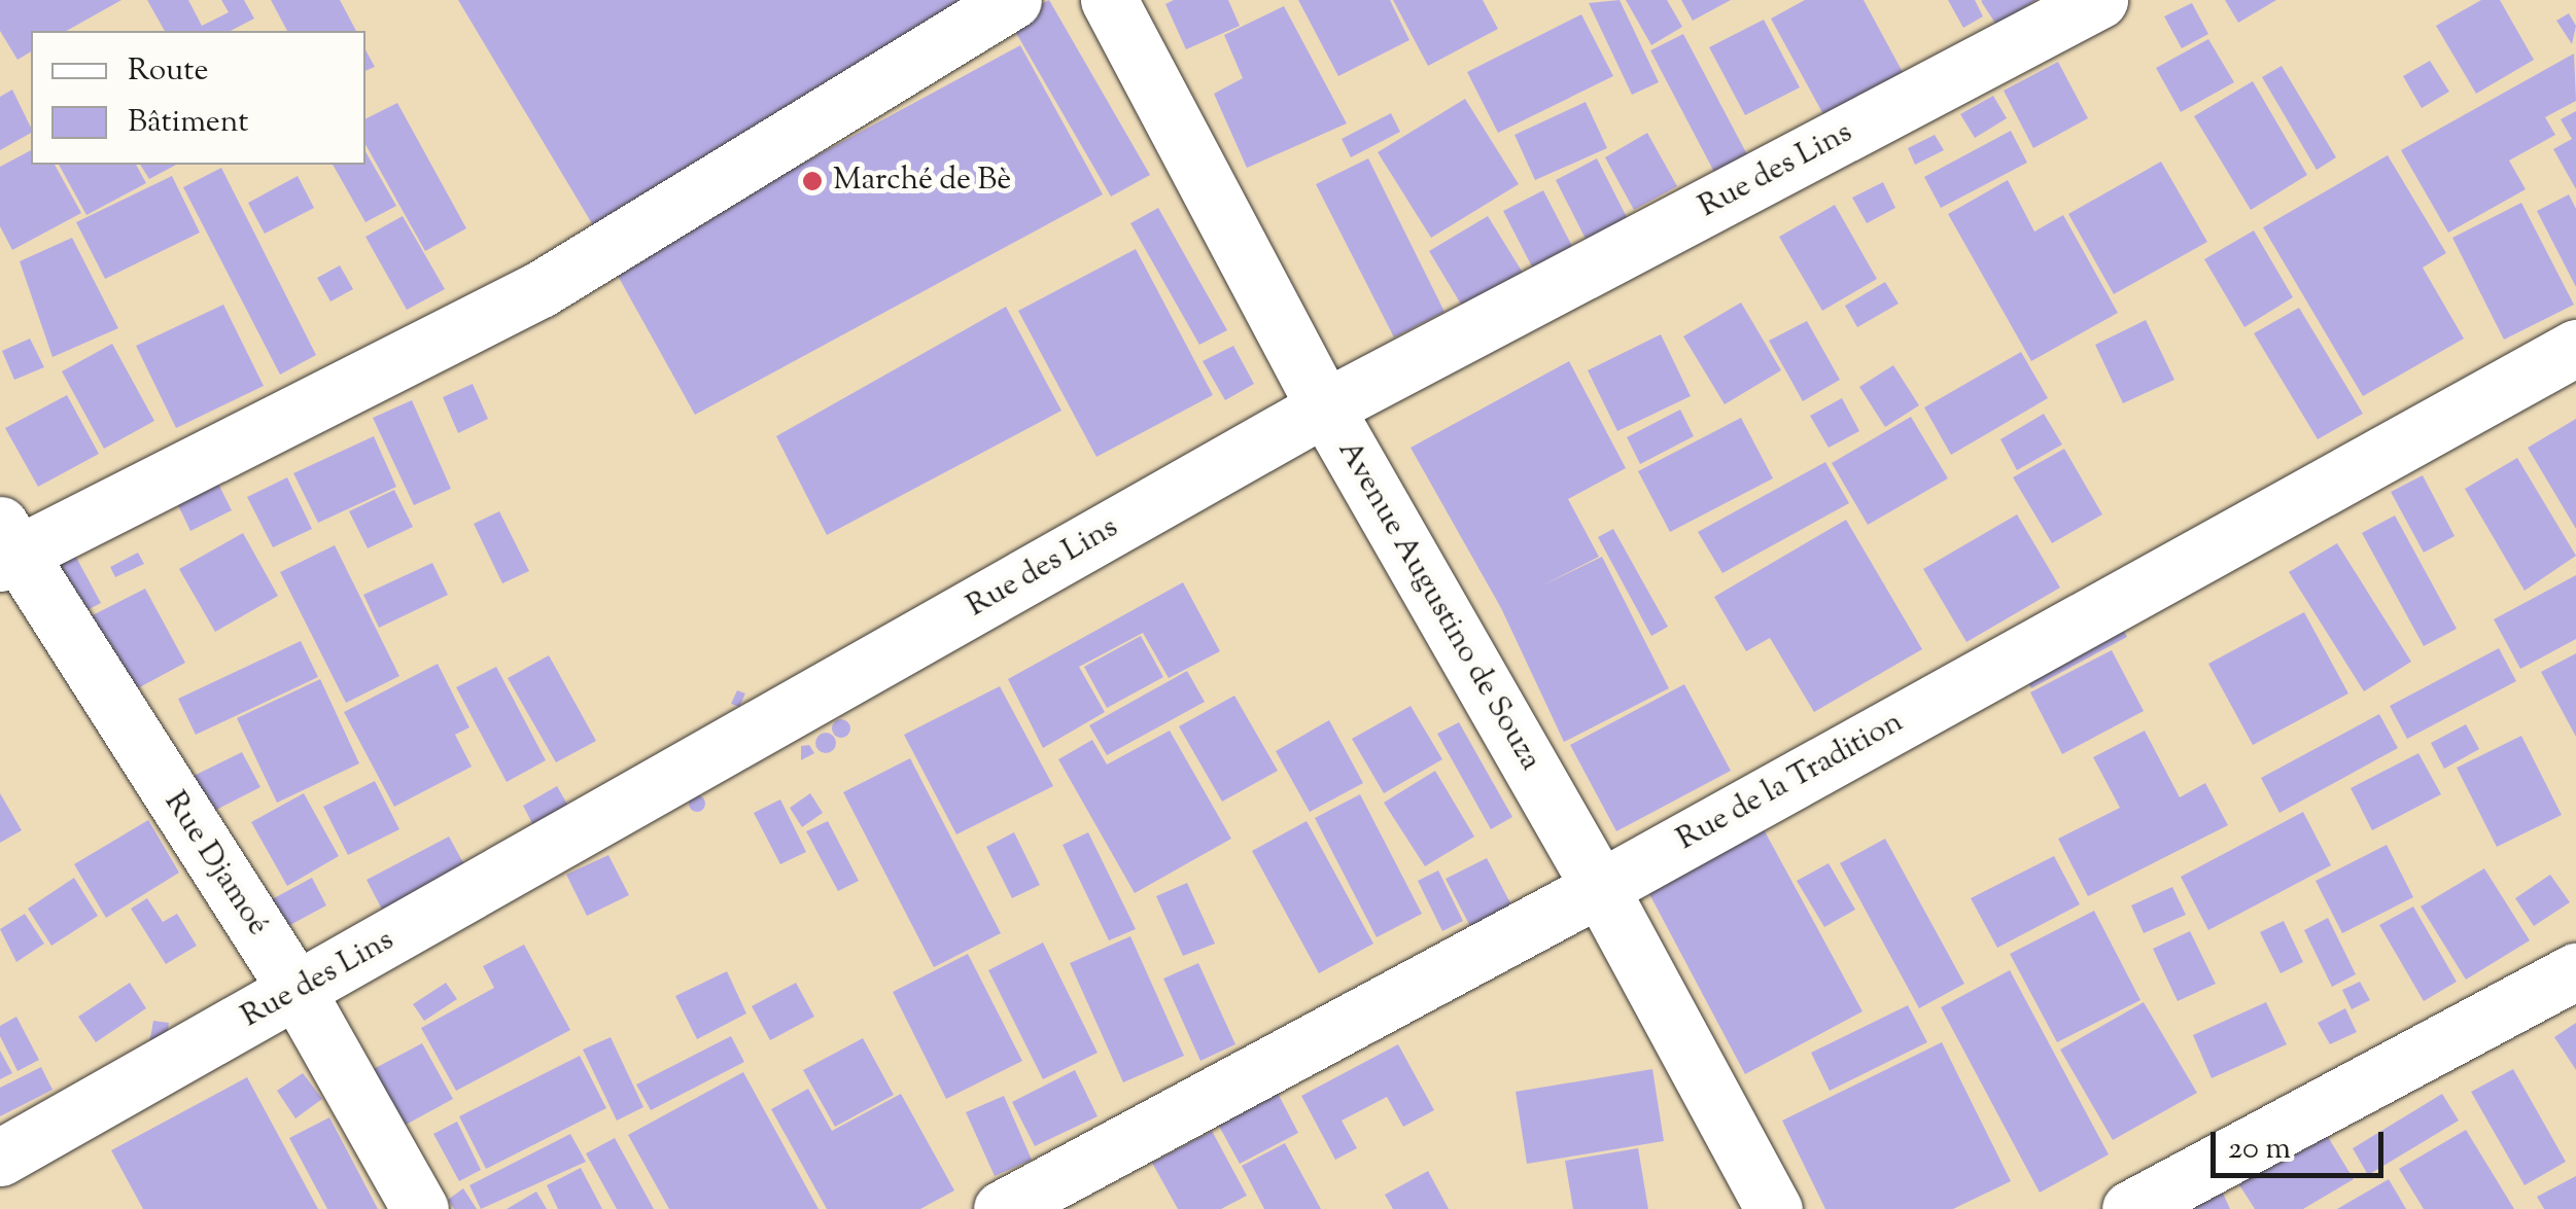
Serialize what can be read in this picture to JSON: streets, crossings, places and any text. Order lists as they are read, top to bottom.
{
  "streets": {
    "street": [
      "Rue des Lins",
      "Avenue Augustino de Souza",
      "Rue de la Tradition",
      "Rue Djamoé"
    ]
  },
  "crossings": [
    ["Rue des Lins", "Avenue Augustino de Souza"],
    ["Rue des Lins", "Rue Djamoé"],
    ["Avenue Augustino de Souza", "Rue de la Tradition"]
  ],
  "places": ["Marché de Bè"],
  "legend": ["Route", "Bâtiment"],
  "scale_bar": "20 m"
}
